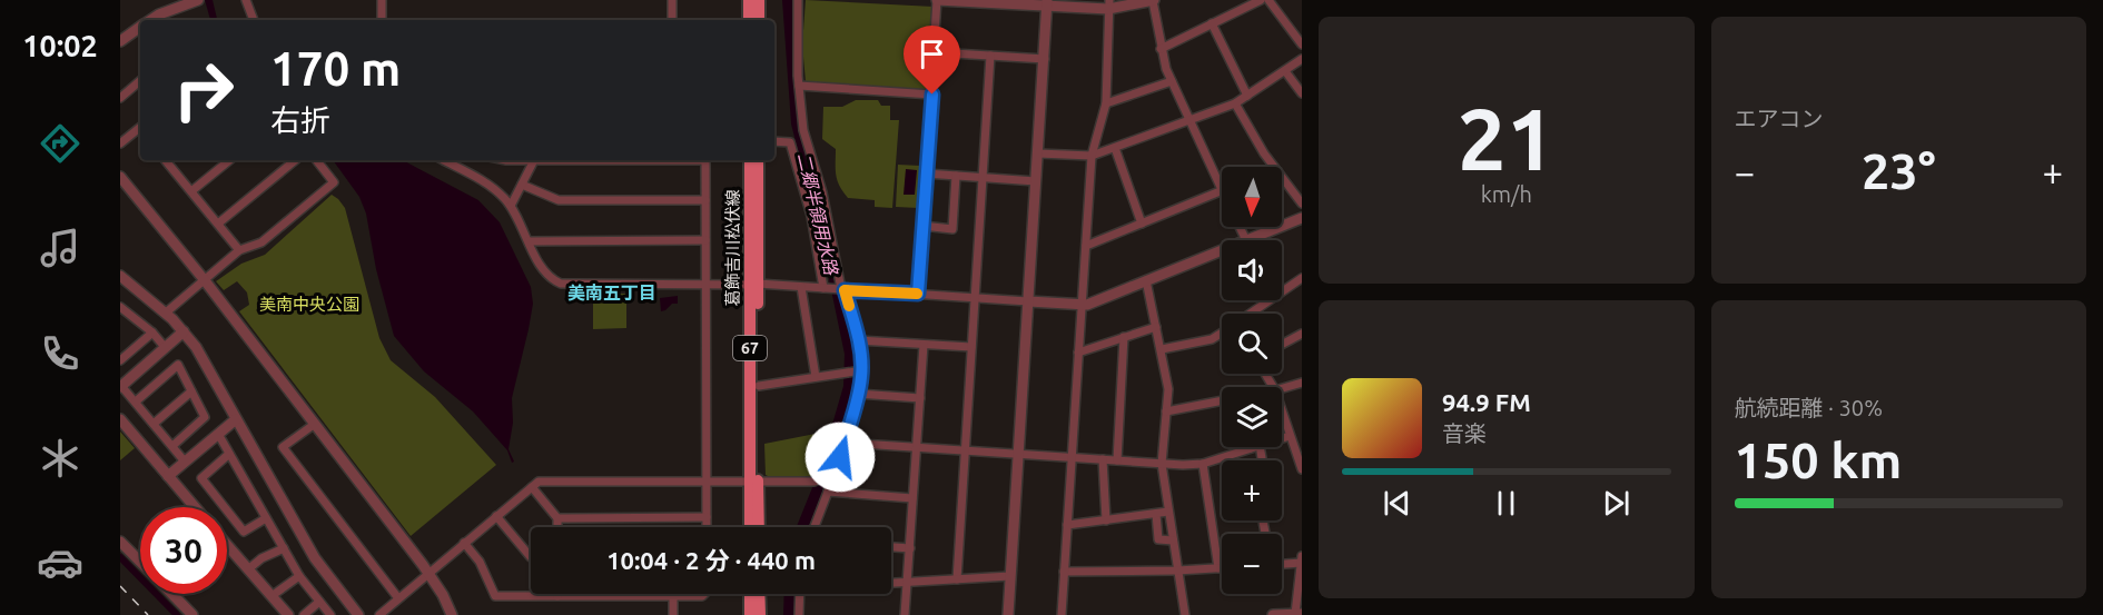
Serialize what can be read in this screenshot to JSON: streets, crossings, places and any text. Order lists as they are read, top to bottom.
{
  "streets": {
    "main road": ["葛飾吉川松伏線", "67"]
  },
  "districts": ["美南五丁目"],
  "water": ["二郷半領用水路"],
  "parks": ["美南中央公園"],
  "north": "bottom",
  "page": {
    "tabs": "10:02",
    "tile": [
      ["21", "km/h"],
      "エアコン",
      ["航続距離 · 30%", "150 km"]
    ],
    "turn": ["170 m", "右折"],
    "heat": ["−", "23°", "+"],
    "map_buttons": ["+", "−"],
    "song": ["94.9 FM", "音楽"],
    "limit": "30",
    "trip": "10:04 · 2 分 · 440 m"
  }
}
